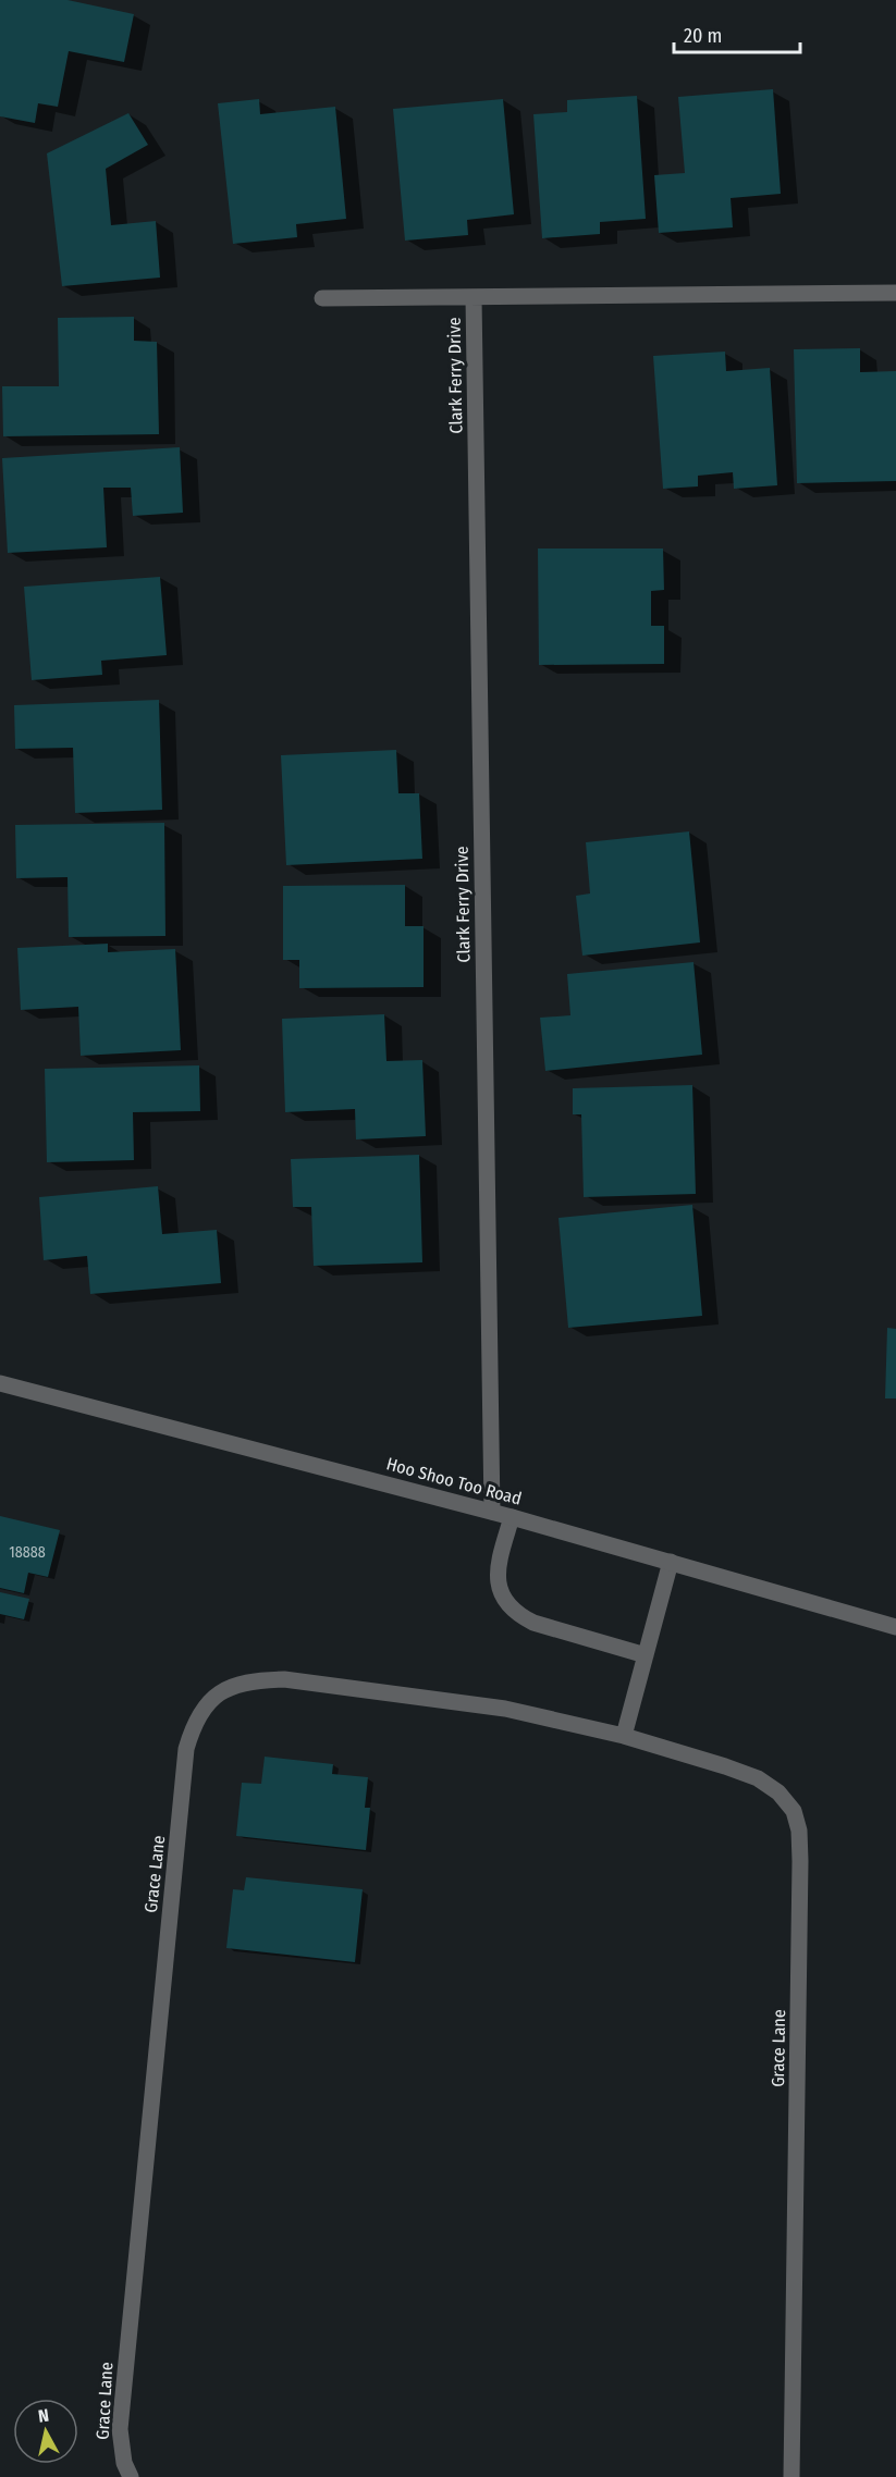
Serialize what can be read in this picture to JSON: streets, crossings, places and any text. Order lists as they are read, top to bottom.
{
  "streets": {
    "street": ["Clark Ferry Drive", "Hoo Shoo Too Road", "Grace Lane"]
  },
  "crossings": [
    ["Clark Ferry Drive", "Hoo Shoo Too Road"]
  ],
  "house_numbers": ["18888"],
  "scale_bar": "20 m",
  "north": "top"
}
